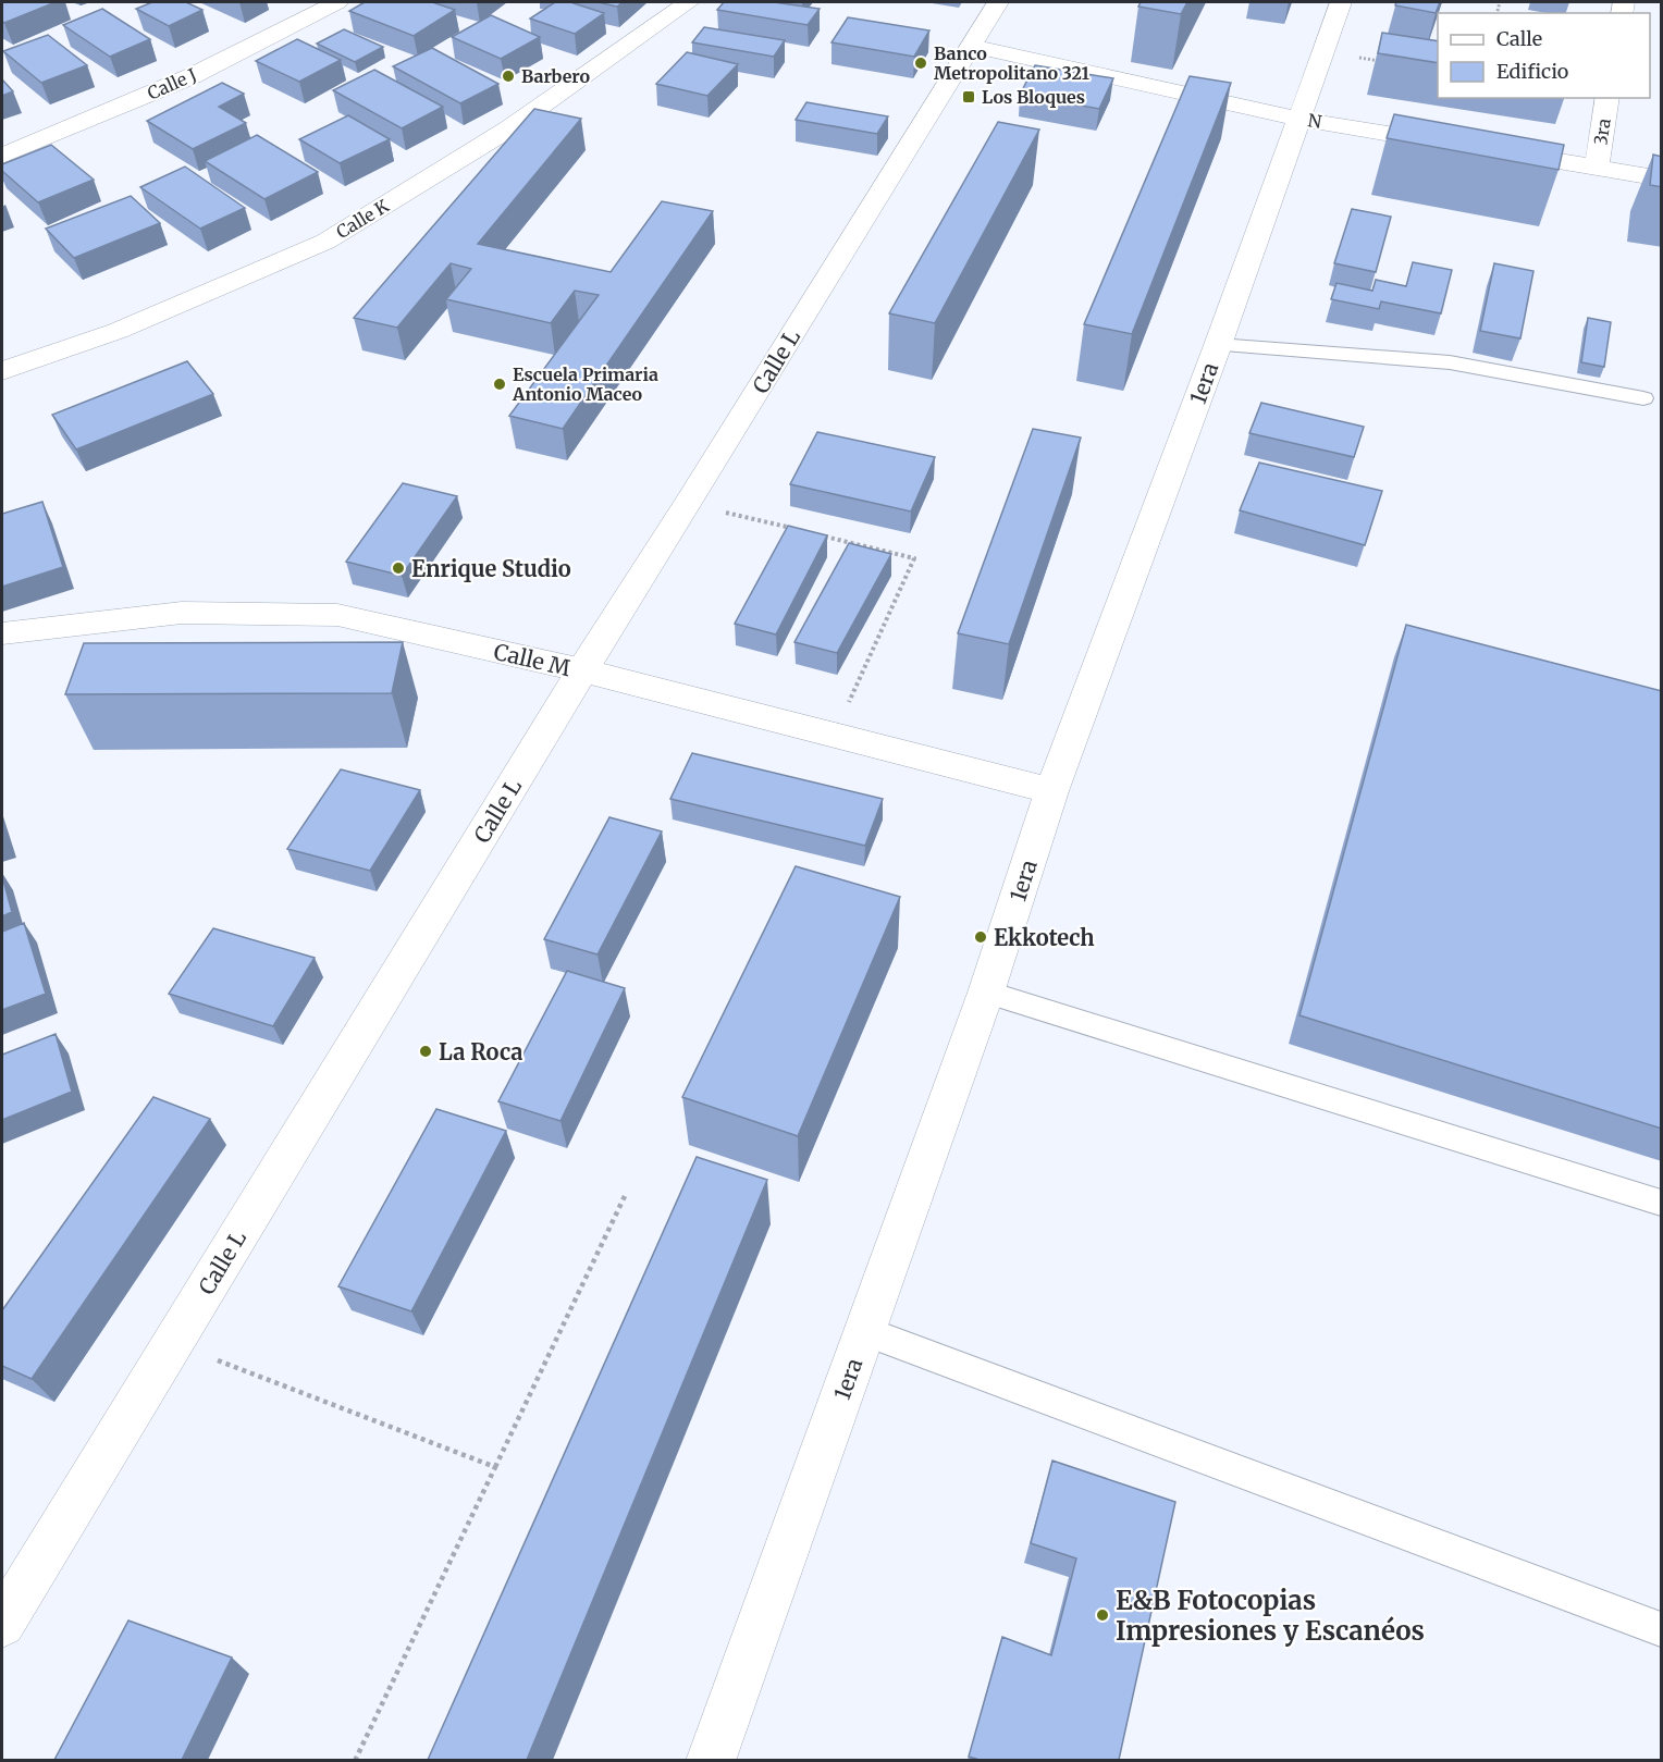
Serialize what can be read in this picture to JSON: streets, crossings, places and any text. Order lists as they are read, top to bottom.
{
  "streets": {
    "street": [
      "Calle J",
      "N",
      "3ra",
      "Calle K",
      "Calle L",
      "1era",
      "Calle M"
    ]
  },
  "crossings": [
    ["N", "Calle L"],
    ["N", "1era"],
    ["Calle L", "Calle M"],
    ["1era", "Calle M"]
  ],
  "places": {
    "other": [
      "Banco Metropolitano 321",
      "Barbero",
      "Escuela Primaria Antonio Maceo",
      "Enrique Studio",
      "Ekkotech",
      "La Roca",
      "E&B Fotocopias Impresiones y Escanéos"
    ],
    "transit": ["Los Bloques"]
  },
  "legend": ["Calle", "Edificio"]
}
